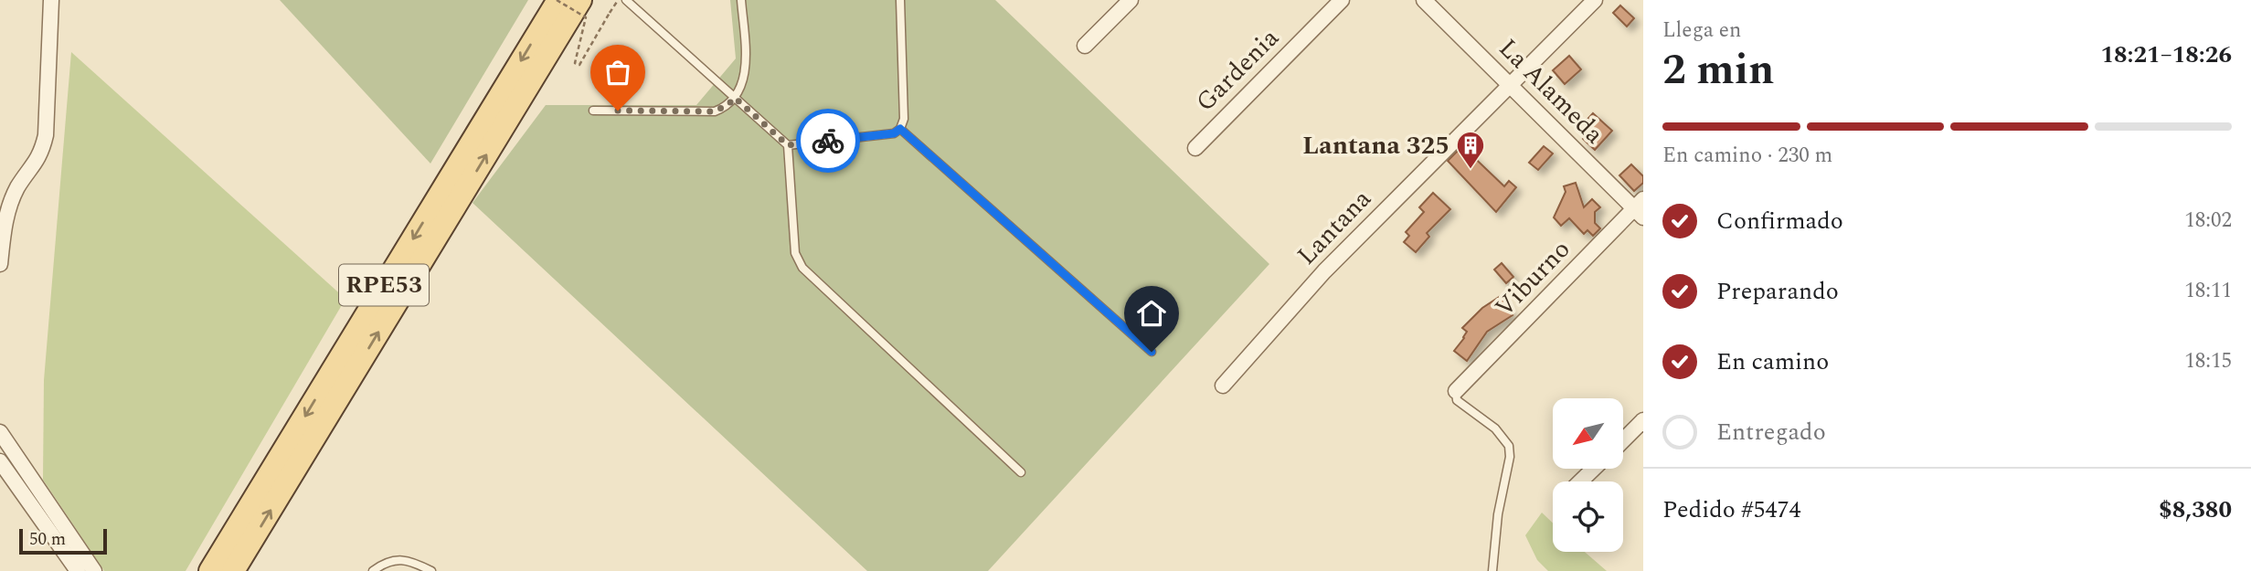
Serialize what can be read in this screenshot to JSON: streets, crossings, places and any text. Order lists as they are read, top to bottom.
{
  "streets": {
    "main road": ["RPE53"],
    "street": [
      "Gardenia",
      "La Alameda",
      "Lantana",
      "Viburno"
    ]
  },
  "crossings": [
    ["La Alameda", "Lantana"],
    ["La Alameda", "Viburno"]
  ],
  "places": {
    "building": ["Lantana 325"]
  },
  "scale_bar": "50 m",
  "north": "bottom left",
  "page": {
    "heading": ["2 min", "Llega en", "18:21–18:26"],
    "panel": ["Pedido #5474", "$8,380"],
    "bar": "En camino · 230 m",
    "list": [
      ["Confirmado", "18:02"],
      ["Preparando", "18:11"],
      ["En camino", "18:15"],
      "Entregado"
    ],
    "scale": "50 m"
  }
}
